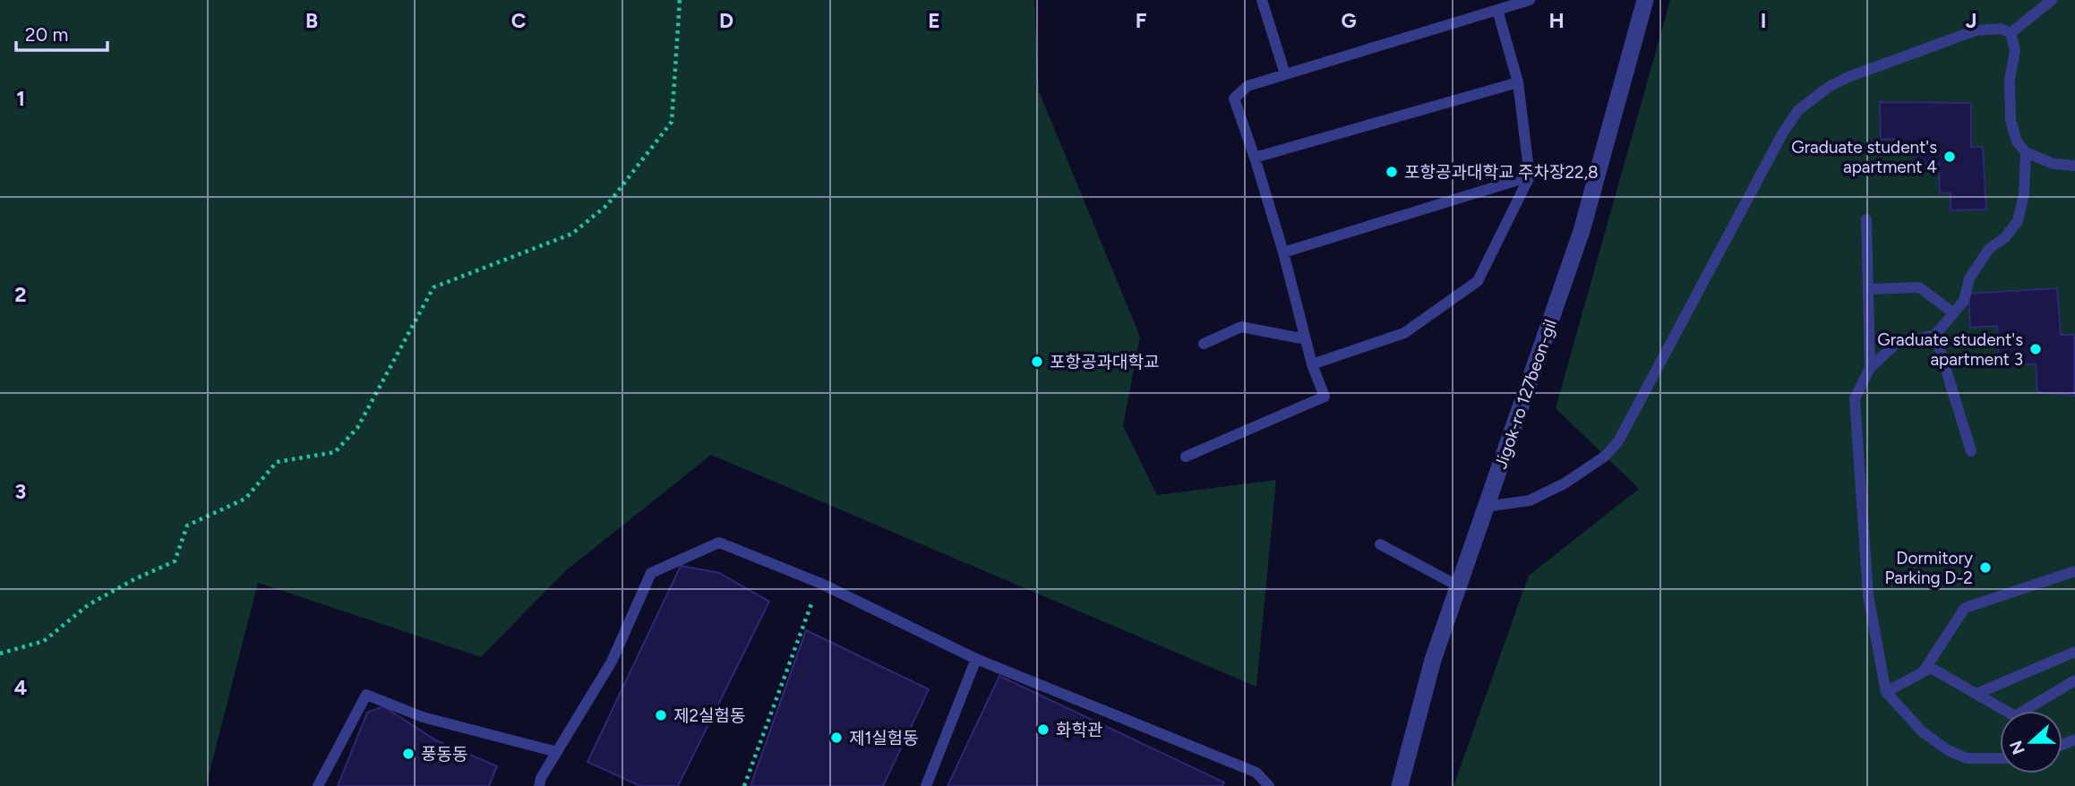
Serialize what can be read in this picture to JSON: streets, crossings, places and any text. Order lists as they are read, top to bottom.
{
  "streets": {
    "street": ["Jigok-ro 127beon-gil"]
  },
  "places": [
    "Graduate student's apartment 4",
    "포항공과대학교 주차장22,8",
    "Graduate student's apartment 3",
    "포항공과대학교",
    "Dormitory Parking D-2",
    "제2실험동",
    "화학관",
    "제1실험동",
    "풍동동"
  ],
  "scale_bar": "20 m",
  "north": "left",
  "grid": {
    "columns": [
      "B",
      "C",
      "D",
      "E",
      "F",
      "G",
      "H",
      "I",
      "J"
    ],
    "rows": [
      "1",
      "2",
      "3",
      "4"
    ]
  }
}
